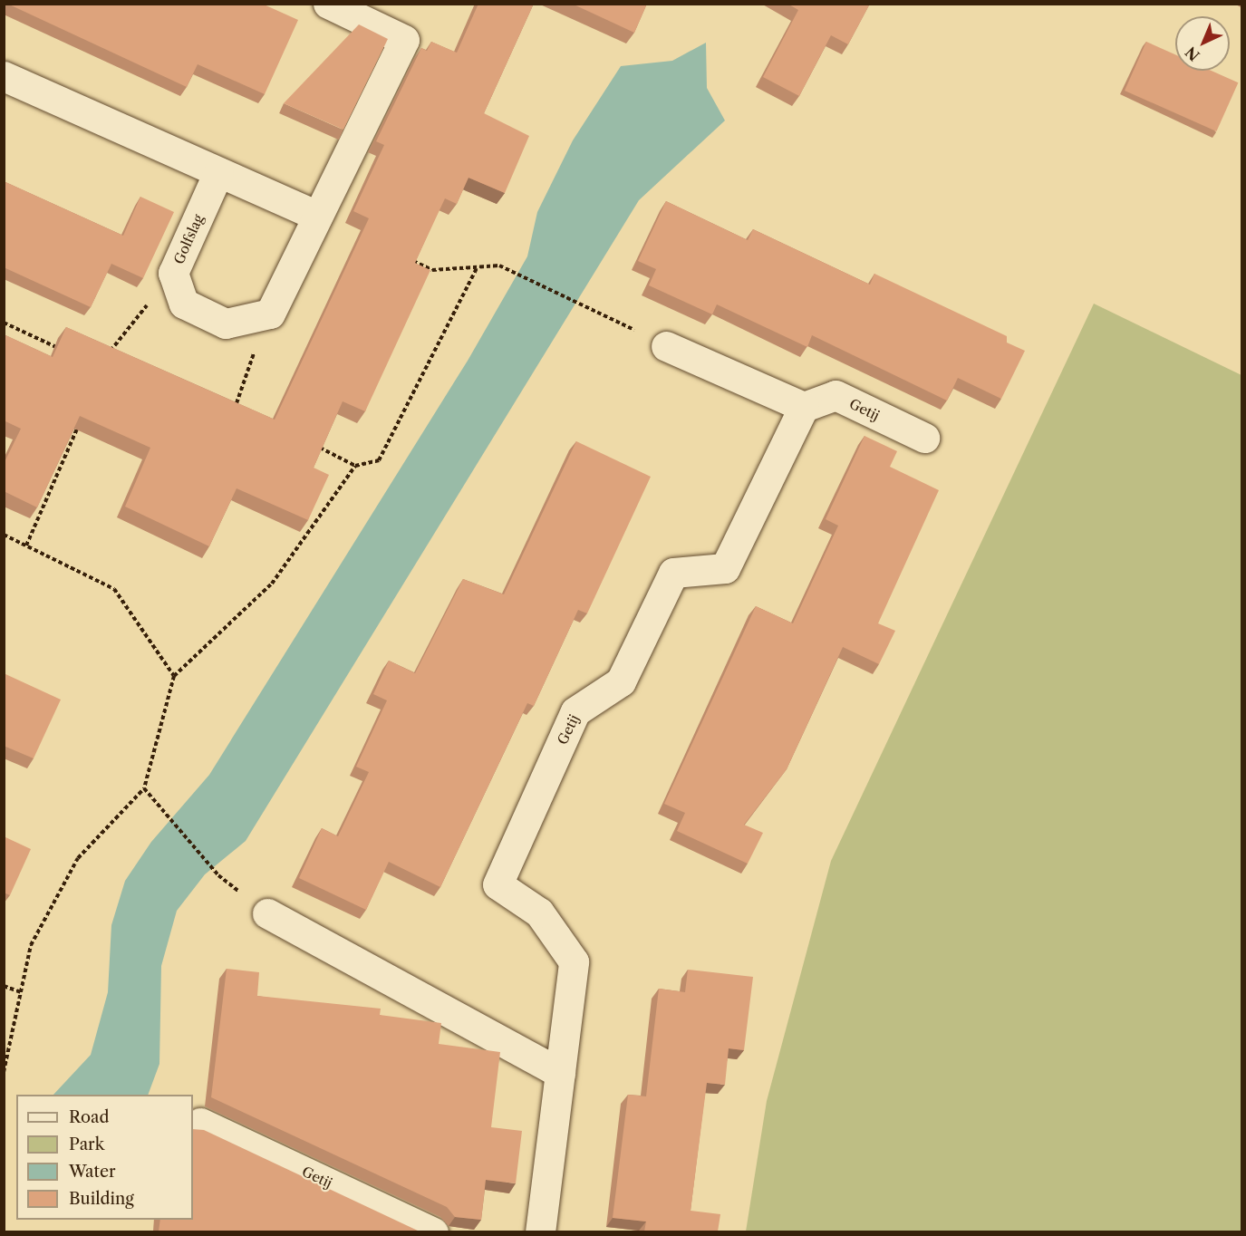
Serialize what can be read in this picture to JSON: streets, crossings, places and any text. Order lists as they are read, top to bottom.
{
  "streets": {
    "street": ["Golfslag", "Getij"]
  },
  "legend": [
    "Road",
    "Park",
    "Water",
    "Building"
  ],
  "north": "bottom left"
}
